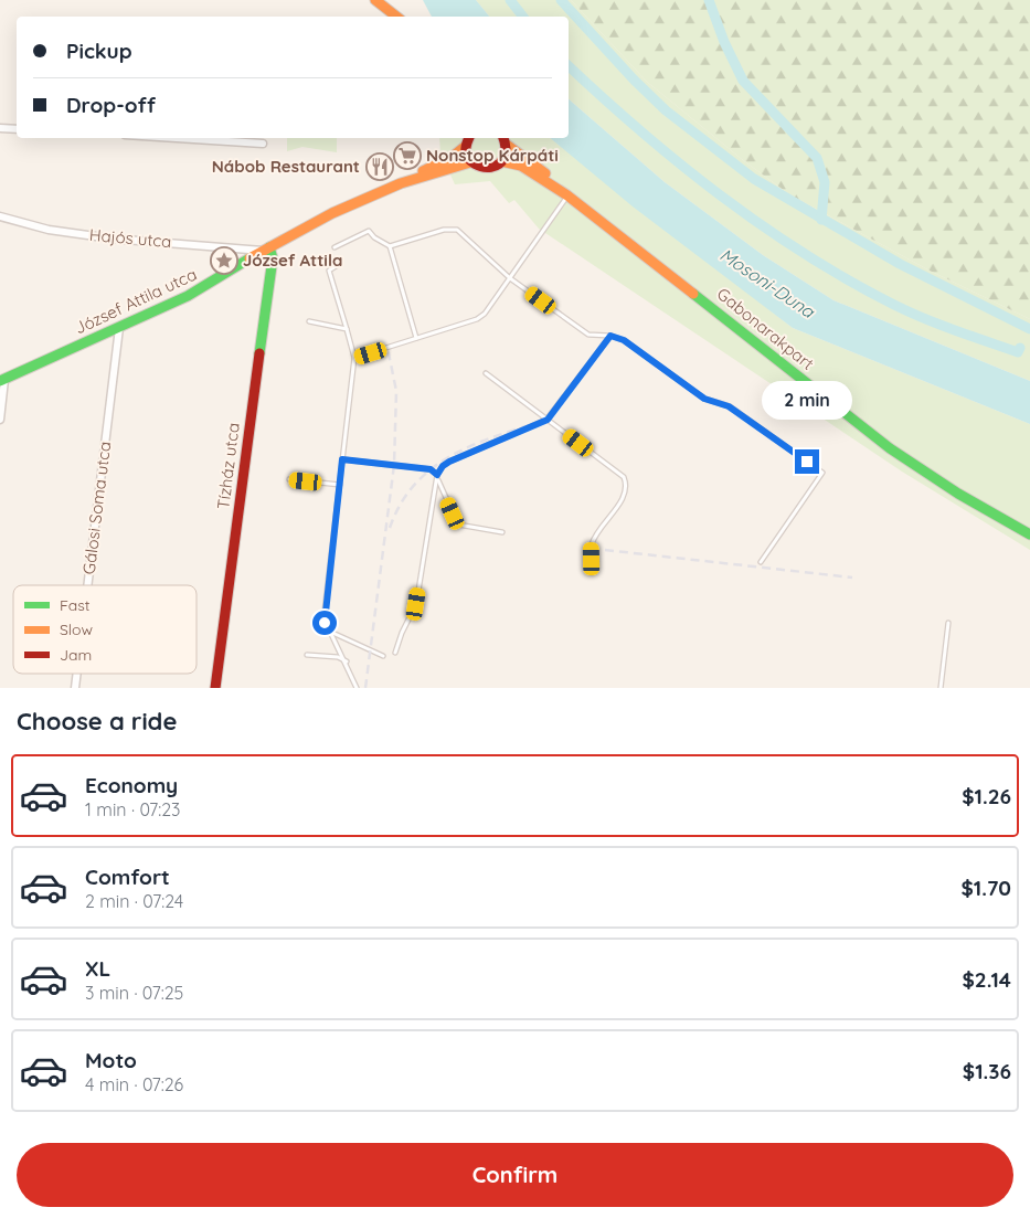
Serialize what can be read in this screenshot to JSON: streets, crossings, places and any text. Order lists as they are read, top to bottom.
{
  "streets": {
    "street": [
      "Hajós utca",
      "József Attila utca",
      "Gabonarakpart",
      "Tízház utca",
      "Gálosi Soma utca"
    ]
  },
  "crossings": [
    ["Hajós utca", "József Attila utca"],
    ["Hajós utca", "Tízház utca"],
    ["József Attila utca", "Tízház utca"],
    ["József Attila utca", "Gálosi Soma utca"]
  ],
  "water": ["Mosoni-Duna"],
  "places": {
    "supermarket": ["Nonstop Kárpáti"],
    "restaurant": ["Nábob Restaurant"],
    "place": ["József Attila"]
  },
  "legend": ["Fast", "Slow", "Jam"],
  "page": {
    "banner": ["Pickup", "Drop-off"],
    "bubble": "2 min",
    "heading": "Choose a ride",
    "list": [
      {
        "name": "Economy",
        "note": "1 min · 07:23",
        "value": "$1.26"
      },
      {
        "name": "Comfort",
        "note": "2 min · 07:24",
        "value": "$1.70"
      },
      {
        "name": "XL",
        "note": "3 min · 07:25",
        "value": "$2.14"
      },
      {
        "name": "Moto",
        "note": "4 min · 07:26",
        "value": "$1.36"
      }
    ],
    "buttons": "Confirm"
  }
}
